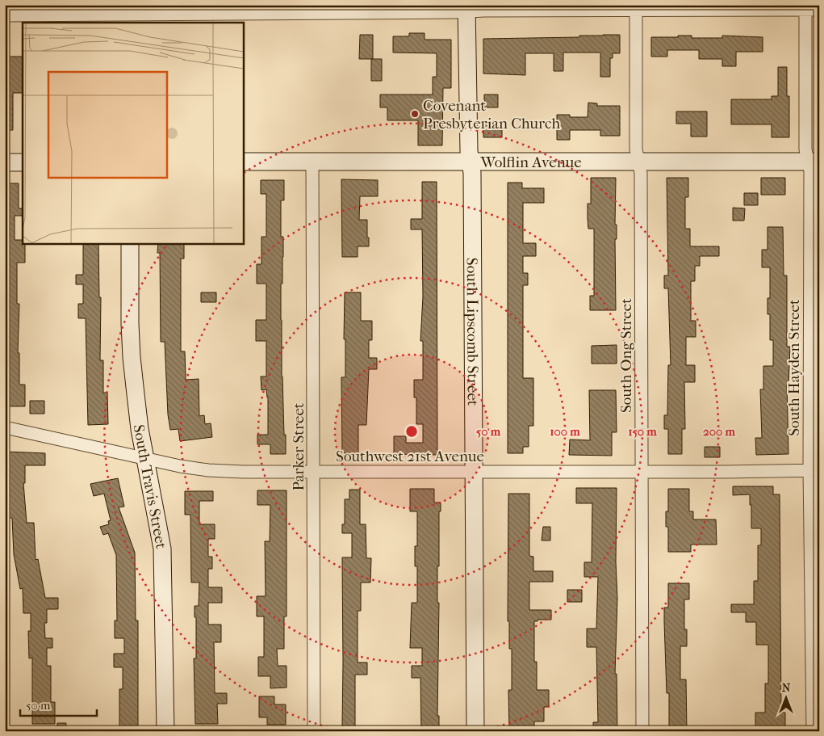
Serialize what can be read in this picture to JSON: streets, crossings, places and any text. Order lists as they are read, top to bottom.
{
  "streets": {
    "main road": ["Wolflin Avenue", "South Lipscomb Street", "South Travis Street"],
    "street": [
      "South Ong Street",
      "South Hayden Street",
      "Parker Street",
      "Southwest 21st Avenue"
    ]
  },
  "crossings": [
    ["Wolflin Avenue", "South Lipscomb Street"],
    ["Wolflin Avenue", "South Ong Street"],
    ["Wolflin Avenue", "South Hayden Street"],
    ["Wolflin Avenue", "Parker Street"],
    ["South Lipscomb Street", "Southwest 21st Avenue"],
    ["South Ong Street", "Southwest 21st Avenue"],
    ["South Hayden Street", "Southwest 21st Avenue"],
    ["Parker Street", "Southwest 21st Avenue"],
    ["Southwest 21st Avenue", "South Travis Street"]
  ],
  "places": ["Covenant Presbyterian Church"],
  "scale_bar": "50 m",
  "north": "top",
  "rings": [
    "50 m",
    "100 m",
    "150 m",
    "200 m"
  ]
}
